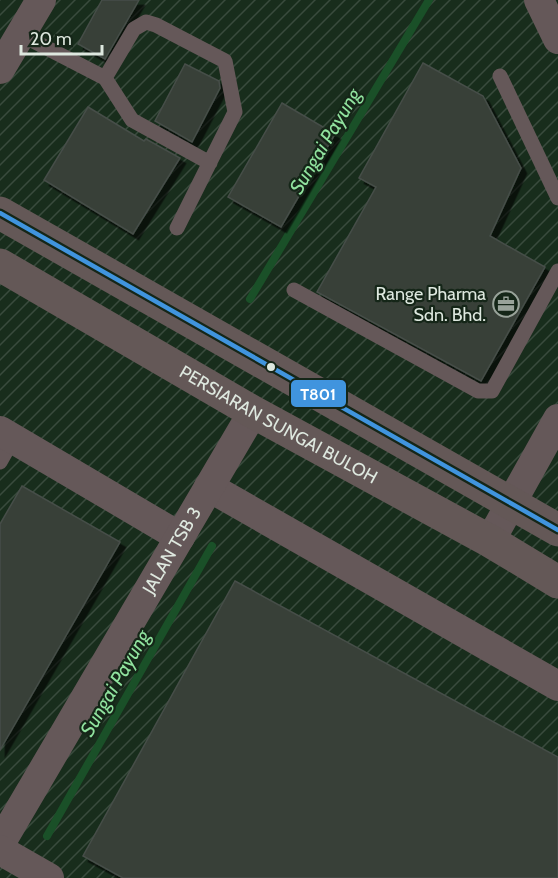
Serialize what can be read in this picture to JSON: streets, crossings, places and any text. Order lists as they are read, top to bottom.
{
  "streets": {
    "main road": ["PERSIARAN SUNGAI BULOH"],
    "street": ["JALAN TSB 3"]
  },
  "crossings": [
    ["PERSIARAN SUNGAI BULOH", "JALAN TSB 3"]
  ],
  "water": ["Sungai Payung"],
  "places": {
    "office": ["Range Pharma Sdn. Bhd."]
  },
  "lines": ["transit line T801"],
  "scale_bar": "20 m"
}
